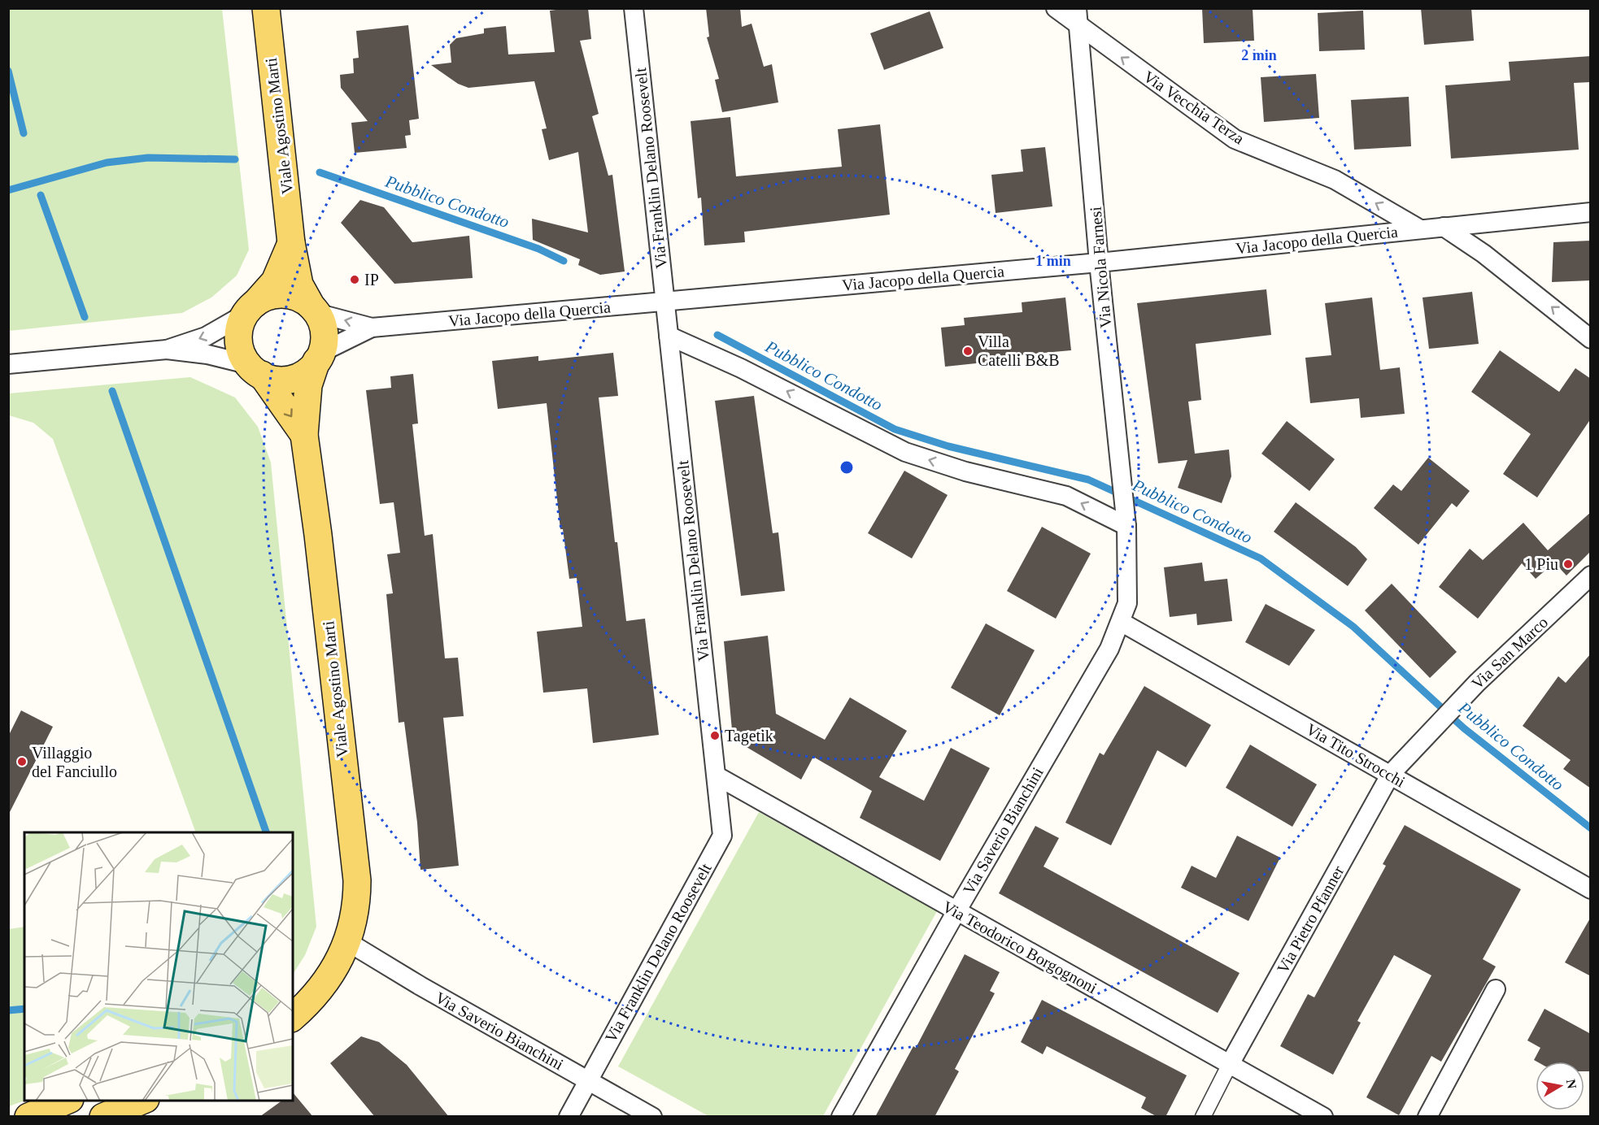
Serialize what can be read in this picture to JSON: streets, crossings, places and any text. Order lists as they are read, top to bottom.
{
  "streets": {
    "main road": ["Viale Agostino Marti"],
    "street": [
      "Via Vecchia Terza",
      "Via Franklin Delano Roosevelt",
      "Via Jacopo della Quercia",
      "Via Nicola Farnesi",
      "Via San Marco",
      "Via Tito Strocchi",
      "Via Saverio Bianchini",
      "Via Pietro Pfanner",
      "Via Teodorico Borgognoni"
    ]
  },
  "crossings": [
    ["Via Vecchia Terza", "Via Jacopo della Quercia"],
    ["Via Vecchia Terza", "Via Nicola Farnesi"],
    ["Viale Agostino Marti", "Via Jacopo della Quercia"],
    ["Viale Agostino Marti", "Via Saverio Bianchini"],
    ["Via Franklin Delano Roosevelt", "Via Jacopo della Quercia"],
    ["Via Franklin Delano Roosevelt", "Via Saverio Bianchini"],
    ["Via Franklin Delano Roosevelt", "Via Teodorico Borgognoni"],
    ["Via Jacopo della Quercia", "Via Nicola Farnesi"],
    ["Via Nicola Farnesi", "Via Tito Strocchi"],
    ["Via Nicola Farnesi", "Via Saverio Bianchini"],
    ["Via San Marco", "Via Tito Strocchi"],
    ["Via San Marco", "Via Pietro Pfanner"],
    ["Via Tito Strocchi", "Via Saverio Bianchini"],
    ["Via Tito Strocchi", "Via Pietro Pfanner"],
    ["Via Saverio Bianchini", "Via Teodorico Borgognoni"],
    ["Via Pietro Pfanner", "Via Teodorico Borgognoni"]
  ],
  "one_way": ["Via Vecchia Terza"],
  "water": ["Pubblico Condotto"],
  "places": [
    "IP",
    "Villa Catelli B&B",
    "1 Piu",
    "Tagetik",
    "Villaggio del Fanciullo"
  ],
  "north": "right",
  "rings": ["2 min", "1 min"]
}
